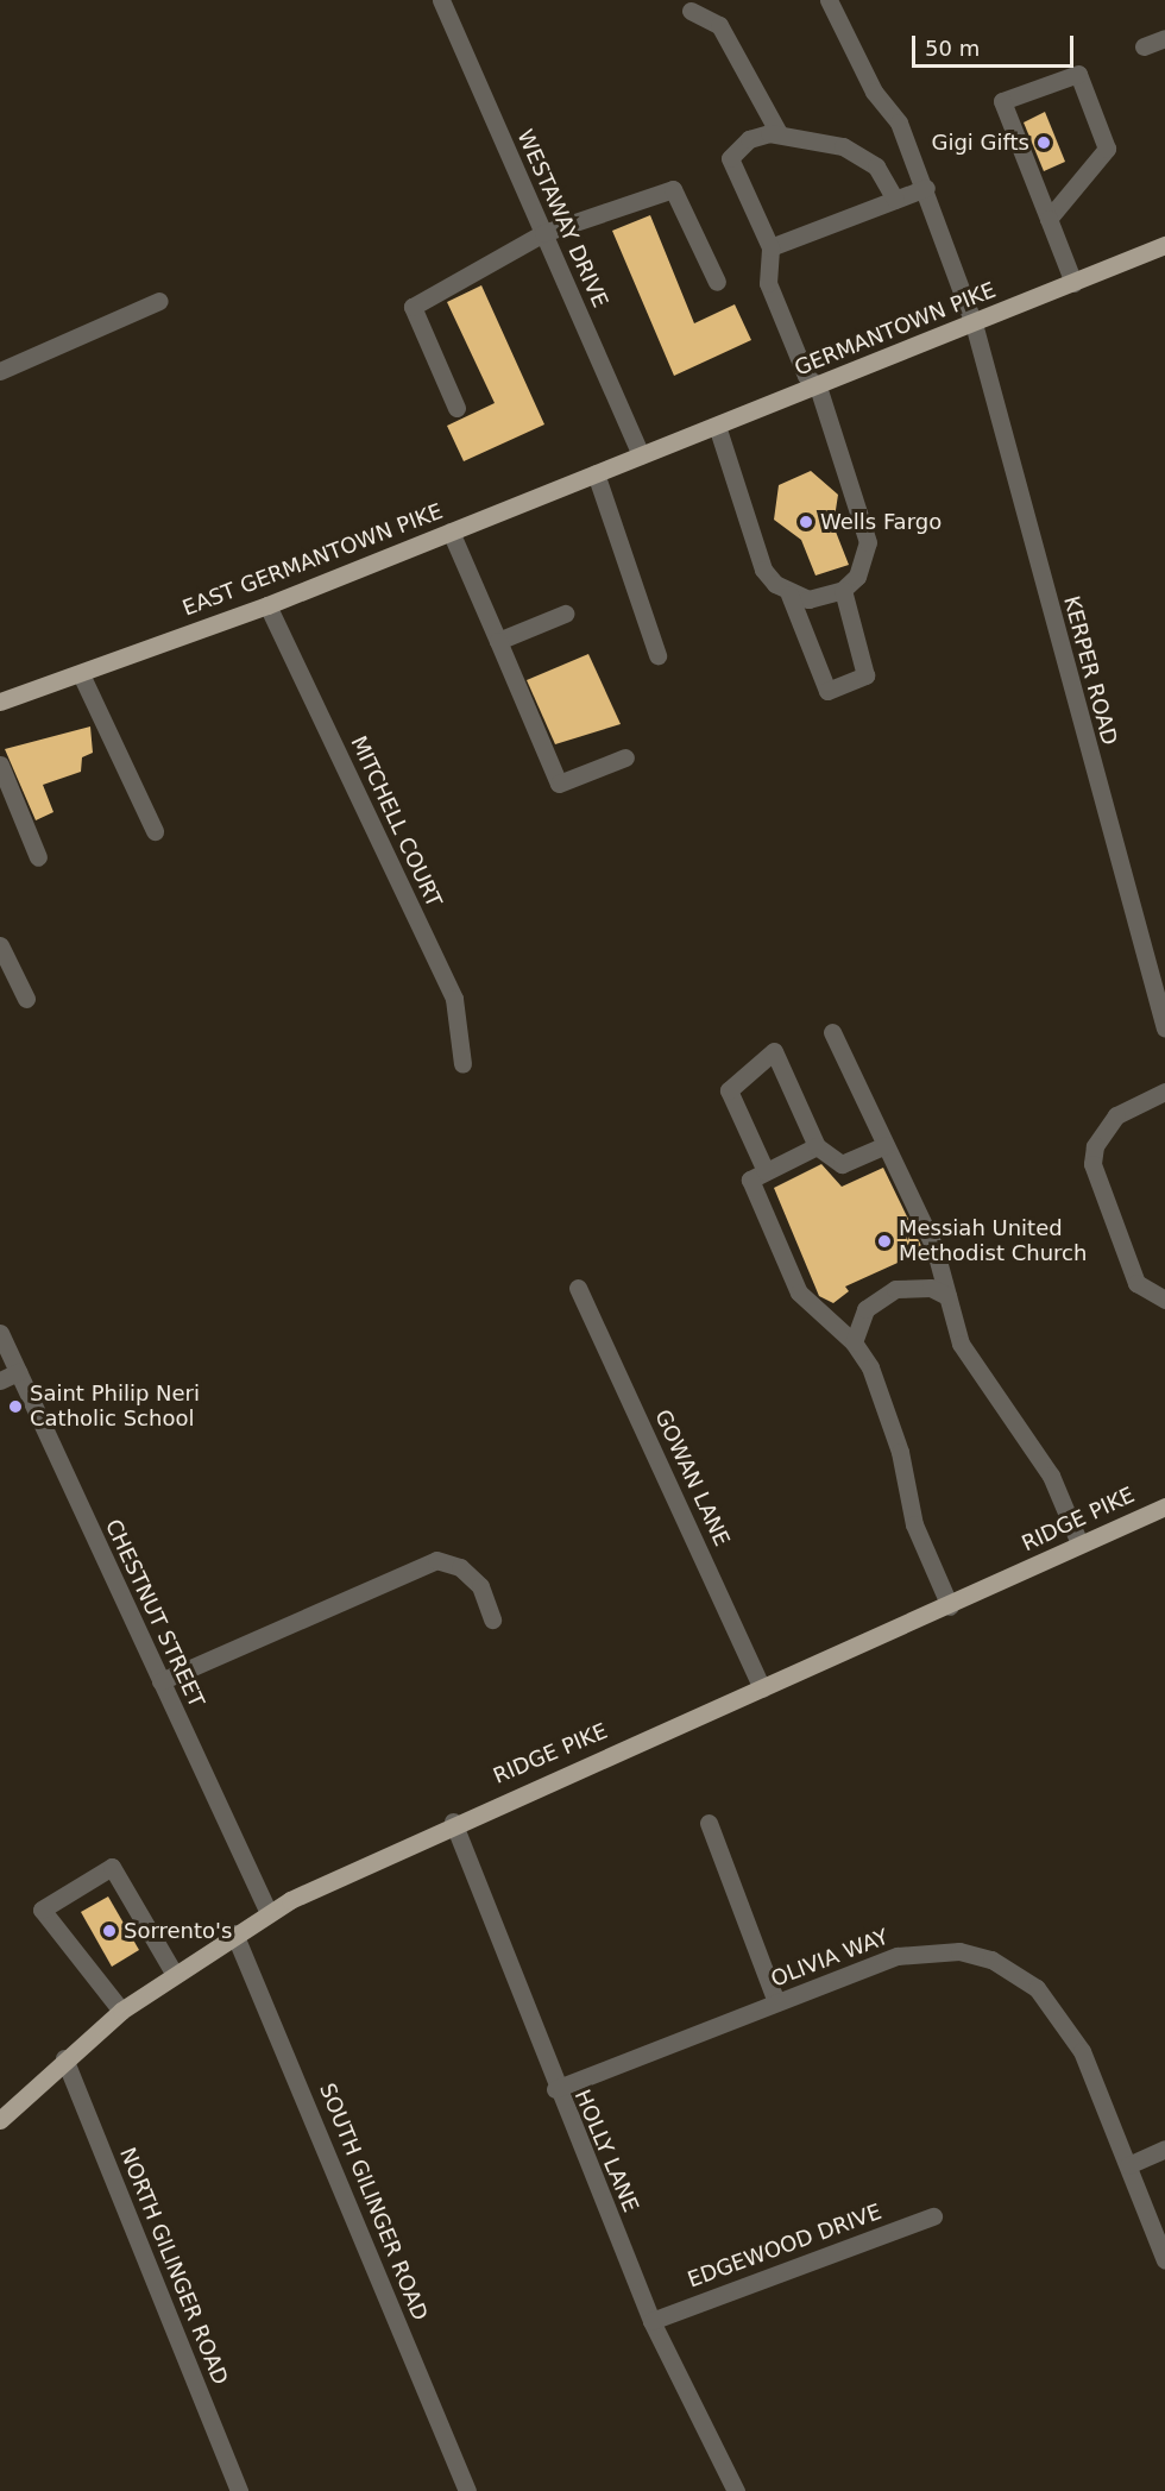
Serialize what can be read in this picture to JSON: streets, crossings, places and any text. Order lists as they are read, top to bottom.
{
  "streets": {
    "main road": ["GERMANTOWN PIKE", "EAST GERMANTOWN PIKE", "RIDGE PIKE"],
    "street": [
      "WESTAWAY DRIVE",
      "KERPER ROAD",
      "MITCHELL COURT",
      "GOWAN LANE",
      "CHESTNUT STREET",
      "OLIVIA WAY",
      "HOLLY LANE",
      "SOUTH GILINGER ROAD",
      "EDGEWOOD DRIVE",
      "NORTH GILINGER ROAD"
    ]
  },
  "crossings": [
    ["WESTAWAY DRIVE", "GERMANTOWN PIKE"],
    ["WESTAWAY DRIVE", "EAST GERMANTOWN PIKE"],
    ["GERMANTOWN PIKE", "EAST GERMANTOWN PIKE"],
    ["GERMANTOWN PIKE", "KERPER ROAD"],
    ["EAST GERMANTOWN PIKE", "MITCHELL COURT"],
    ["GOWAN LANE", "RIDGE PIKE"],
    ["RIDGE PIKE", "CHESTNUT STREET"],
    ["RIDGE PIKE", "HOLLY LANE"],
    ["RIDGE PIKE", "SOUTH GILINGER ROAD"],
    ["RIDGE PIKE", "NORTH GILINGER ROAD"],
    ["OLIVIA WAY", "HOLLY LANE"],
    ["HOLLY LANE", "EDGEWOOD DRIVE"]
  ],
  "places": [
    "Gigi Gifts",
    "Wells Fargo",
    "Messiah United Methodist Church",
    "Saint Philip Neri Catholic School",
    "Sorrento's"
  ],
  "scale_bar": "50 m"
}
